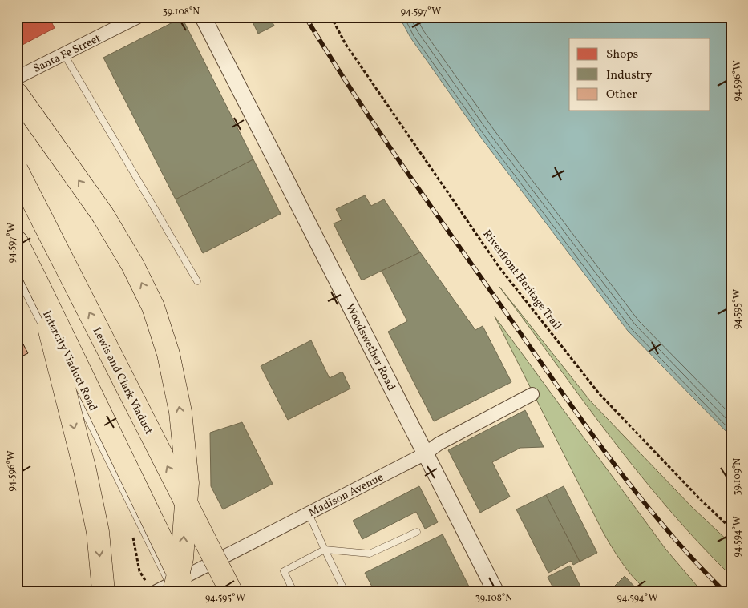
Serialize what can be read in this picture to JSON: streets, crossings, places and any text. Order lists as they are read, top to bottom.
{
  "streets": {
    "highway": ["Lewis and Clark Viaduct"],
    "street": ["Santa Fe Street", "Woodswether Road", "Madison Avenue"],
    "path": ["Riverfront Heritage Trail"]
  },
  "crossings": [
    ["Woodswether Road", "Madison Avenue"]
  ],
  "legend": ["Shops", "Industry", "Other"],
  "coordinates": [
    "39.108°N",
    "94.597°W",
    "94.596°W",
    "94.595°W",
    "39.109°N",
    "94.594°W"
  ]
}
